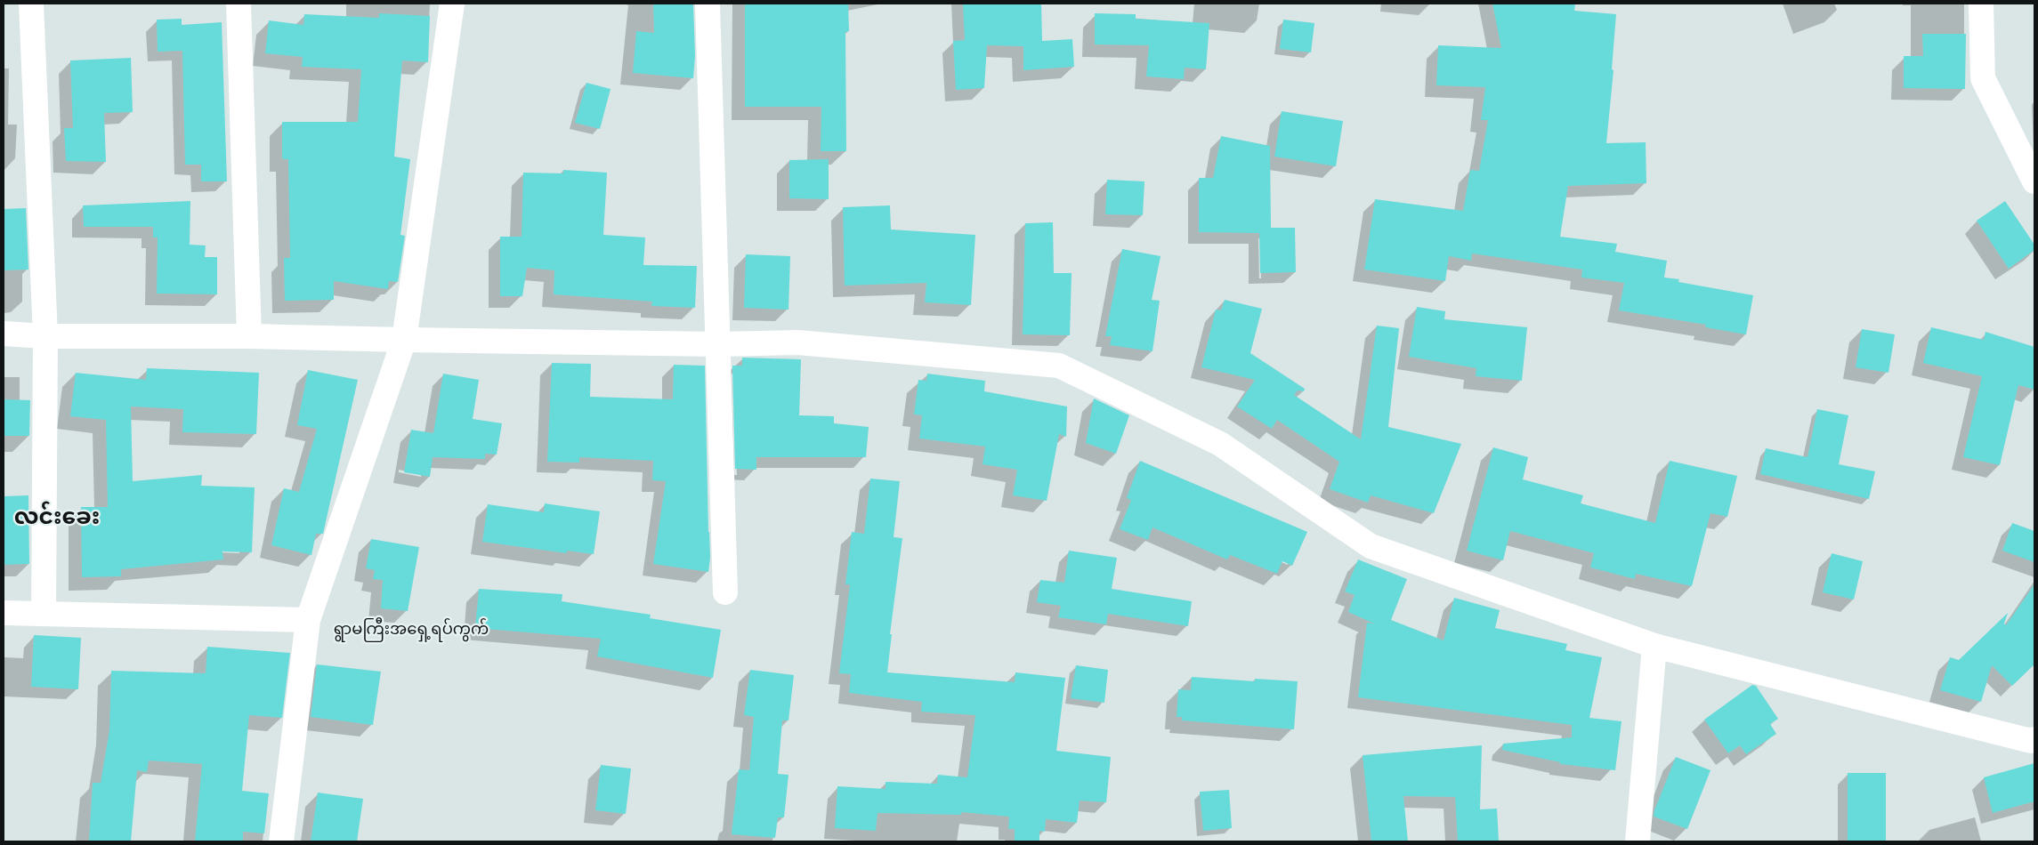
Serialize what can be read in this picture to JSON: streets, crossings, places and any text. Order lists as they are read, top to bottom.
{
  "districts": ["လင်းခေး", "ရွာမကြီးအရှေ့ရပ်ကွက်"]
}
